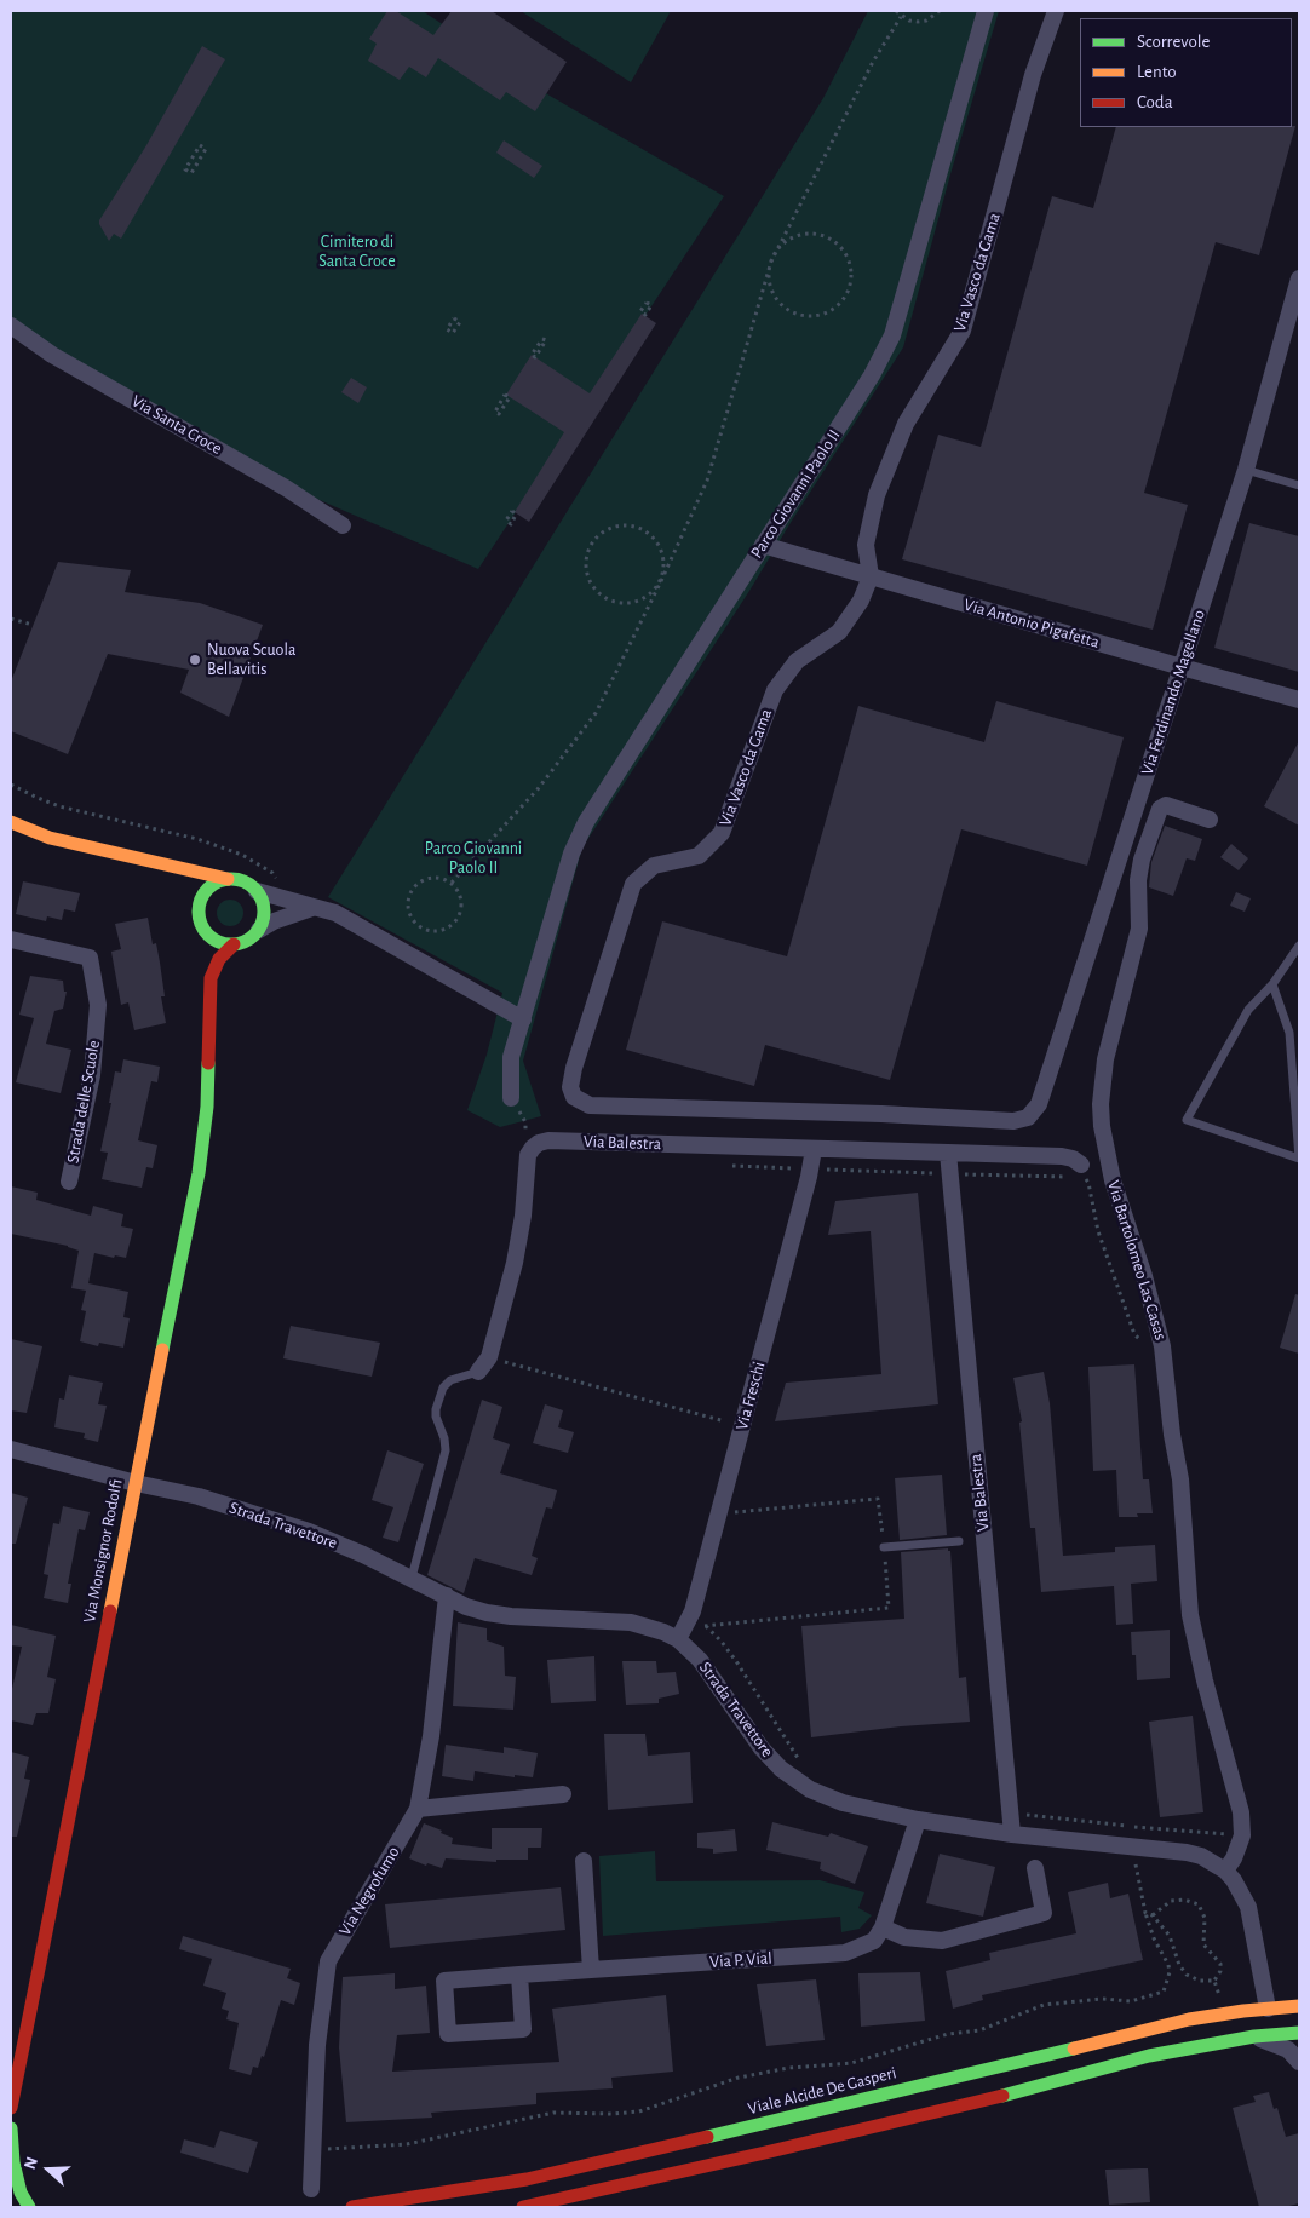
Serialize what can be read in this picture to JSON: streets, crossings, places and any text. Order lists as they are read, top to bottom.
{
  "streets": {
    "street": [
      "Via Vasco da Gama",
      "Via Santa Croce",
      "Parco Giovanni Paolo II",
      "Via Antonio Pigafetta",
      "Via Ferdinando Magellano",
      "Strada delle Scuole",
      "Via Balestra",
      "Via Bartolomeo Las Casas",
      "Via Freschi",
      "Strada Travettore",
      "Via Monsignor Rodolfi",
      "Via Negrofumo",
      "Via P. Vial",
      "Viale Alcide De Gasperi"
    ]
  },
  "crossings": [
    ["Via Vasco da Gama", "Via Antonio Pigafetta"],
    ["Via Vasco da Gama", "Via Ferdinando Magellano"],
    ["Parco Giovanni Paolo II", "Via Antonio Pigafetta"],
    ["Via Antonio Pigafetta", "Via Ferdinando Magellano"],
    ["Via Balestra", "Via Freschi"],
    ["Via Balestra", "Strada Travettore"],
    ["Via Bartolomeo Las Casas", "Strada Travettore"],
    ["Via Freschi", "Strada Travettore"],
    ["Strada Travettore", "Via Monsignor Rodolfi"],
    ["Strada Travettore", "Via Negrofumo"],
    ["Strada Travettore", "Viale Alcide De Gasperi"]
  ],
  "parks": ["Cimitero di Santa Croce", "Parco Giovanni Paolo II"],
  "places": ["Nuova Scuola Bellavitis"],
  "legend": ["Scorrevole", "Lento", "Coda"],
  "north": "left"
}
